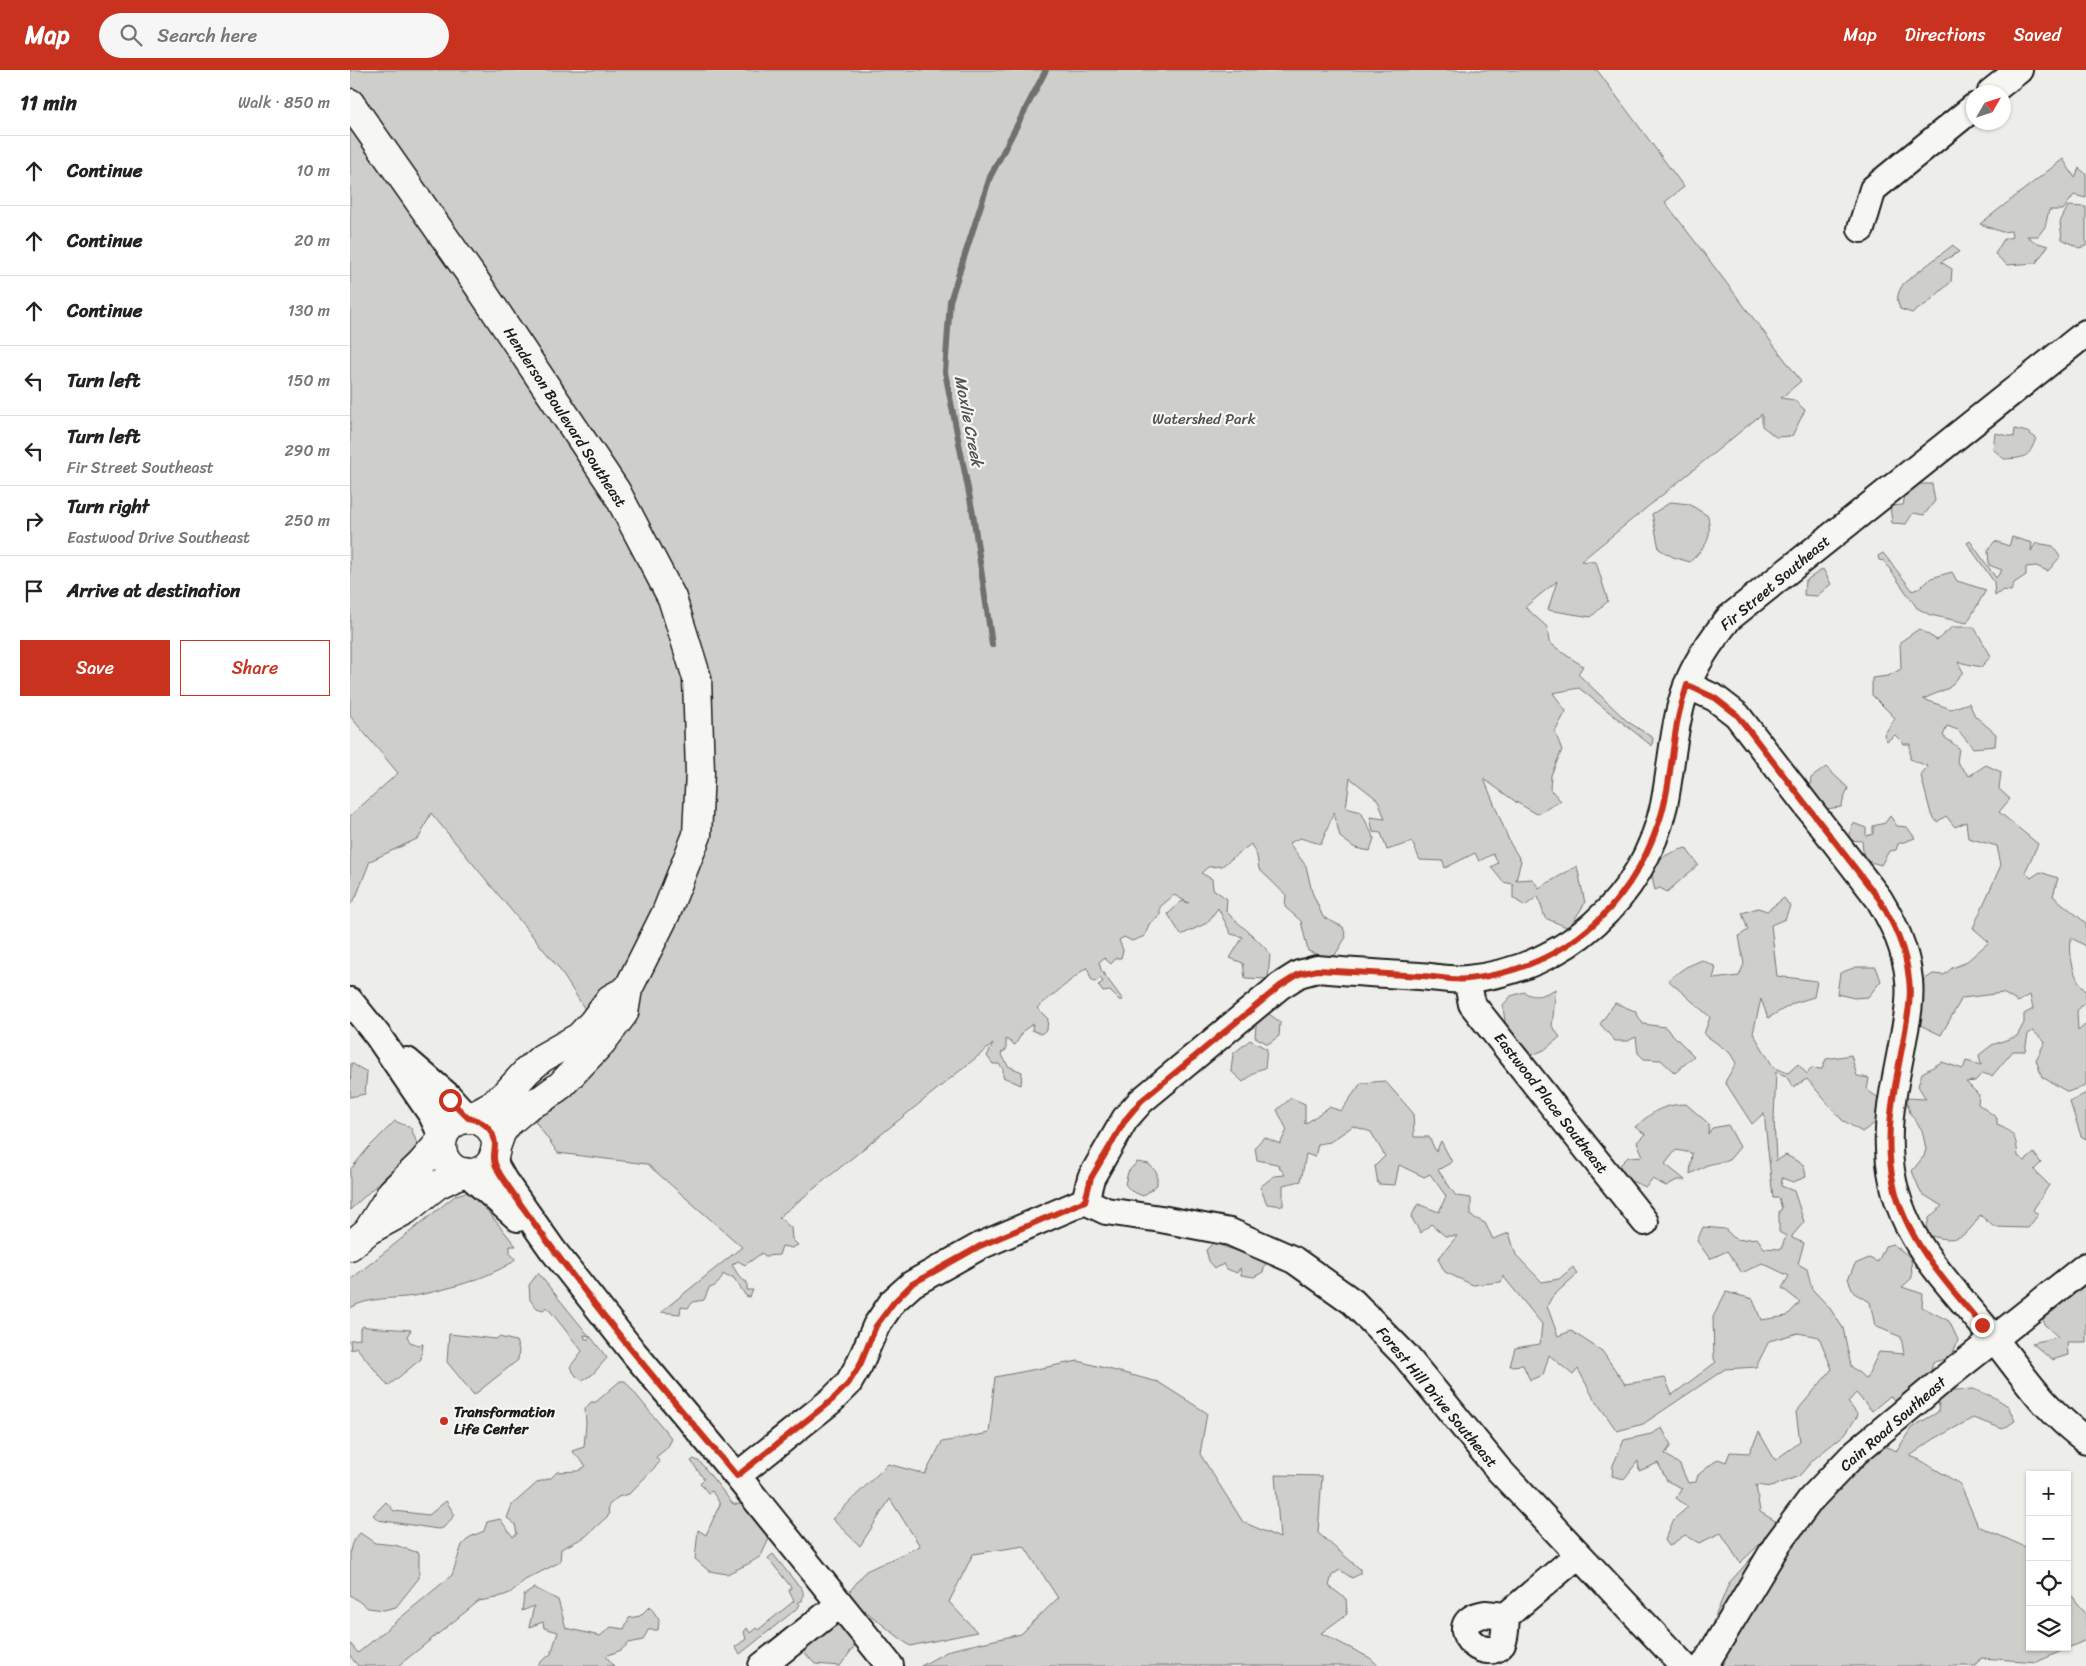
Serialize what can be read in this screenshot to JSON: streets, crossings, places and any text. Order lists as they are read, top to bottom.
{
  "streets": {
    "main road": ["Henderson Boulevard Southeast"],
    "street": [
      "Fir Street Southeast",
      "Eastwood Place Southeast",
      "Forest Hill Drive Southeast",
      "Cain Road Southeast"
    ]
  },
  "crossings": [
    ["Fir Street Southeast", "Eastwood Place Southeast"],
    ["Fir Street Southeast", "Forest Hill Drive Southeast"]
  ],
  "water": ["Moxlie Creek"],
  "parks": ["Watershed Park"],
  "places": ["Transformation Life Center"],
  "north": "top right",
  "page": {
    "header": "Map",
    "search": "Search here",
    "nav": ["Map", "Directions", "Saved"],
    "heading": ["11 min", "Walk · 850 m"],
    "list": [
      ["Continue", "10 m"],
      ["Continue", "20 m"],
      ["Continue", "130 m"],
      ["Turn left", "150 m"],
      ["Turn left", "Fir Street Southeast", "290 m"],
      ["Turn right", "Eastwood Drive Southeast", "250 m"],
      "Arrive at destination"
    ],
    "buttons": ["Save", "Share"],
    "map_buttons": ["+", "−"]
  }
}
